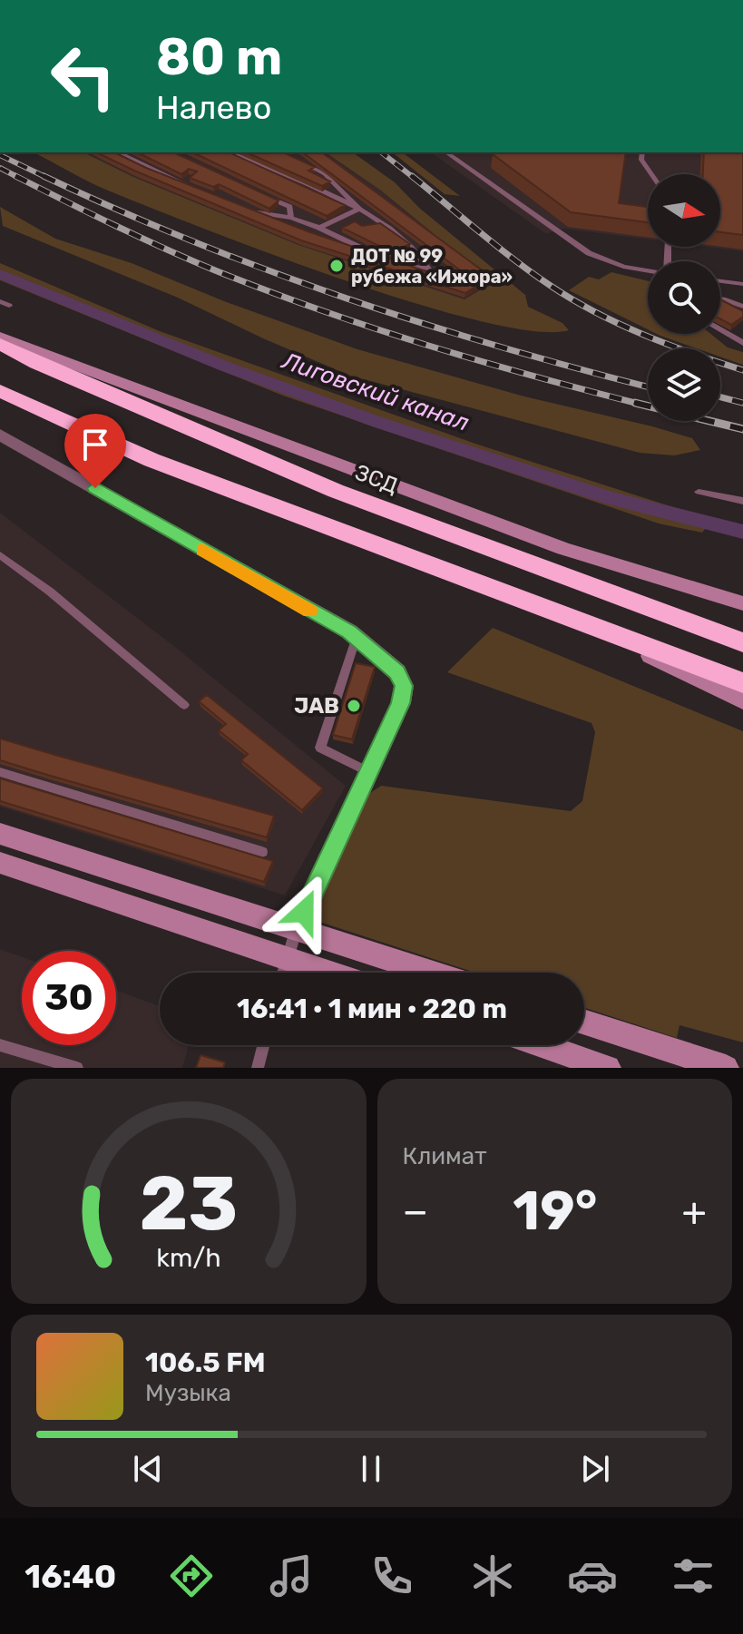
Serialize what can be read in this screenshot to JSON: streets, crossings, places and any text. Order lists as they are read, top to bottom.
{
  "streets": {
    "highway": ["ЗСД"]
  },
  "water": ["Лиговский канал"],
  "places": ["ДОТ № 99 рубежа «Ижора»", "JAB"],
  "north": "right",
  "page": {
    "turn": ["80 m", "Налево"],
    "limit": "30",
    "trip": "16:41 · 1 мин · 220 m",
    "tile": "Климат",
    "heat": ["−", "19°", "+"],
    "song": ["106.5 FM", "Музыка"],
    "tabs": "16:40",
    "gauge": ["23", "km/h"]
  }
}
